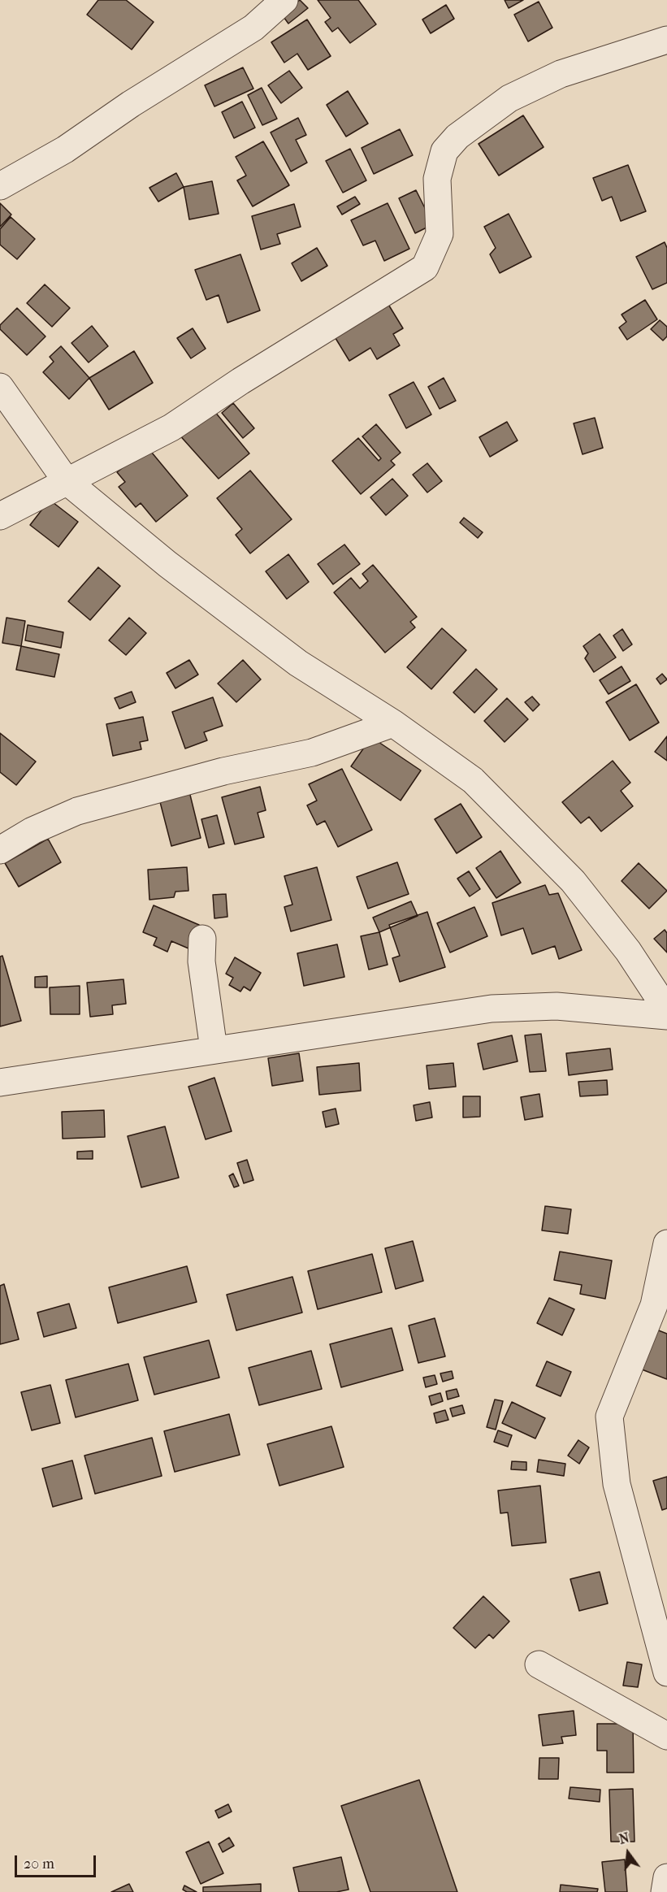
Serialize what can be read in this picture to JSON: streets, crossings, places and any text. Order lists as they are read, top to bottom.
{
  "scale_bar": "20 m",
  "north": "top"
}
